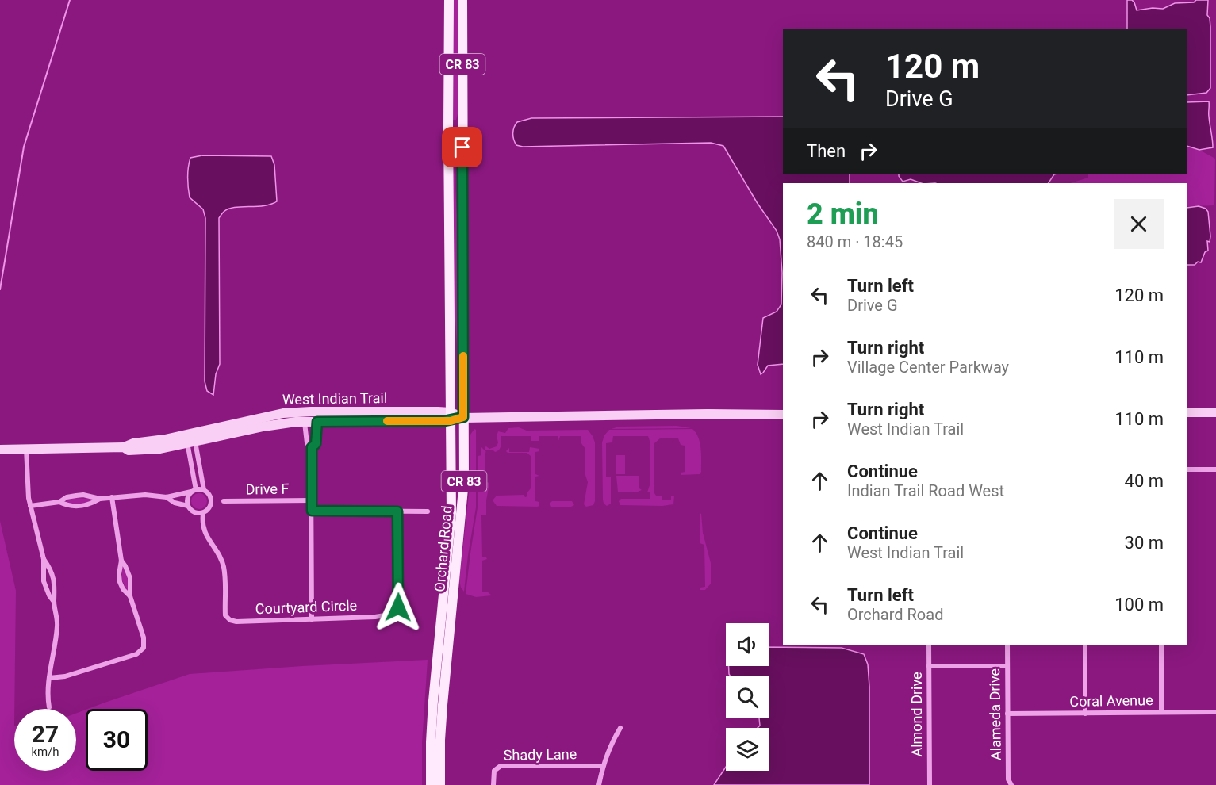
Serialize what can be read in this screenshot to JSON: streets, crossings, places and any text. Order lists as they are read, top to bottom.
{
  "streets": {
    "main road": ["CR 83", "Orchard Road"],
    "street": [
      "West Indian Trail",
      "Drive F",
      "Courtyard Circle",
      "Coral Avenue",
      "Almond Drive",
      "Alameda Drive",
      "Shady Lane"
    ]
  },
  "crossings": [
    ["West Indian Trail", "Orchard Road"],
    ["Coral Avenue", "Alameda Drive"]
  ],
  "page": {
    "turn": ["120 m", "Drive G"],
    "then": "Then",
    "heading": ["2 min", "840 m · 18:45"],
    "list": [
      {
        "name": "Turn left",
        "note": "Drive G",
        "value": "120 m"
      },
      {
        "name": "Turn right",
        "note": "Village Center Parkway",
        "value": "110 m"
      },
      {
        "name": "Turn right",
        "note": "West Indian Trail",
        "value": "110 m"
      },
      {
        "name": "Continue",
        "note": "Indian Trail Road West",
        "value": "40 m"
      },
      {
        "name": "Continue",
        "note": "West Indian Trail",
        "value": "30 m"
      },
      {
        "name": "Turn left",
        "note": "Orchard Road",
        "value": "100 m"
      }
    ],
    "speed": "27 km/h",
    "limit": "30"
  }
}
